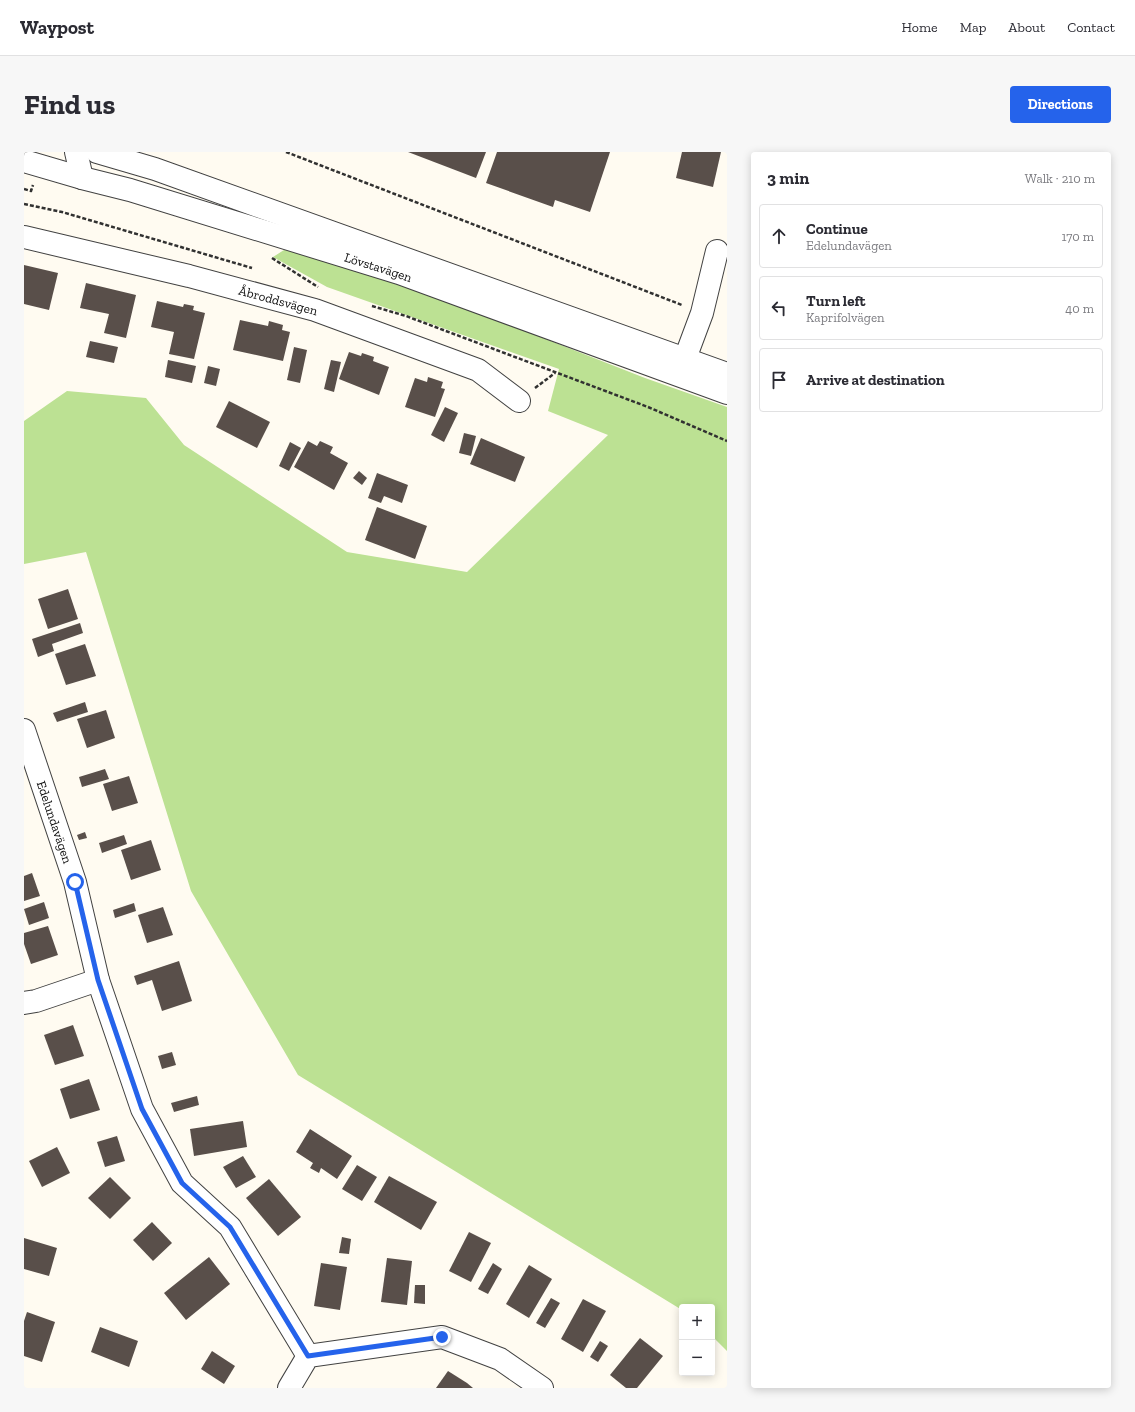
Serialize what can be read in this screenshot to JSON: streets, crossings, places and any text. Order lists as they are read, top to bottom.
{
  "streets": {
    "street": ["Lövstavägen", "Åbroddsvägen", "Edelundavägen"]
  },
  "page": {
    "header": "Waypost",
    "nav": [
      "Home",
      "Map",
      "About",
      "Contact"
    ],
    "buttons": "Directions",
    "title": "Find us",
    "heading": ["3 min", "Walk · 210 m"],
    "list": [
      ["Continue", "Edelundavägen", "170 m"],
      ["Turn left", "Kaprifolvägen", "40 m"],
      "Arrive at destination"
    ],
    "map_buttons": ["+", "−"]
  }
}
